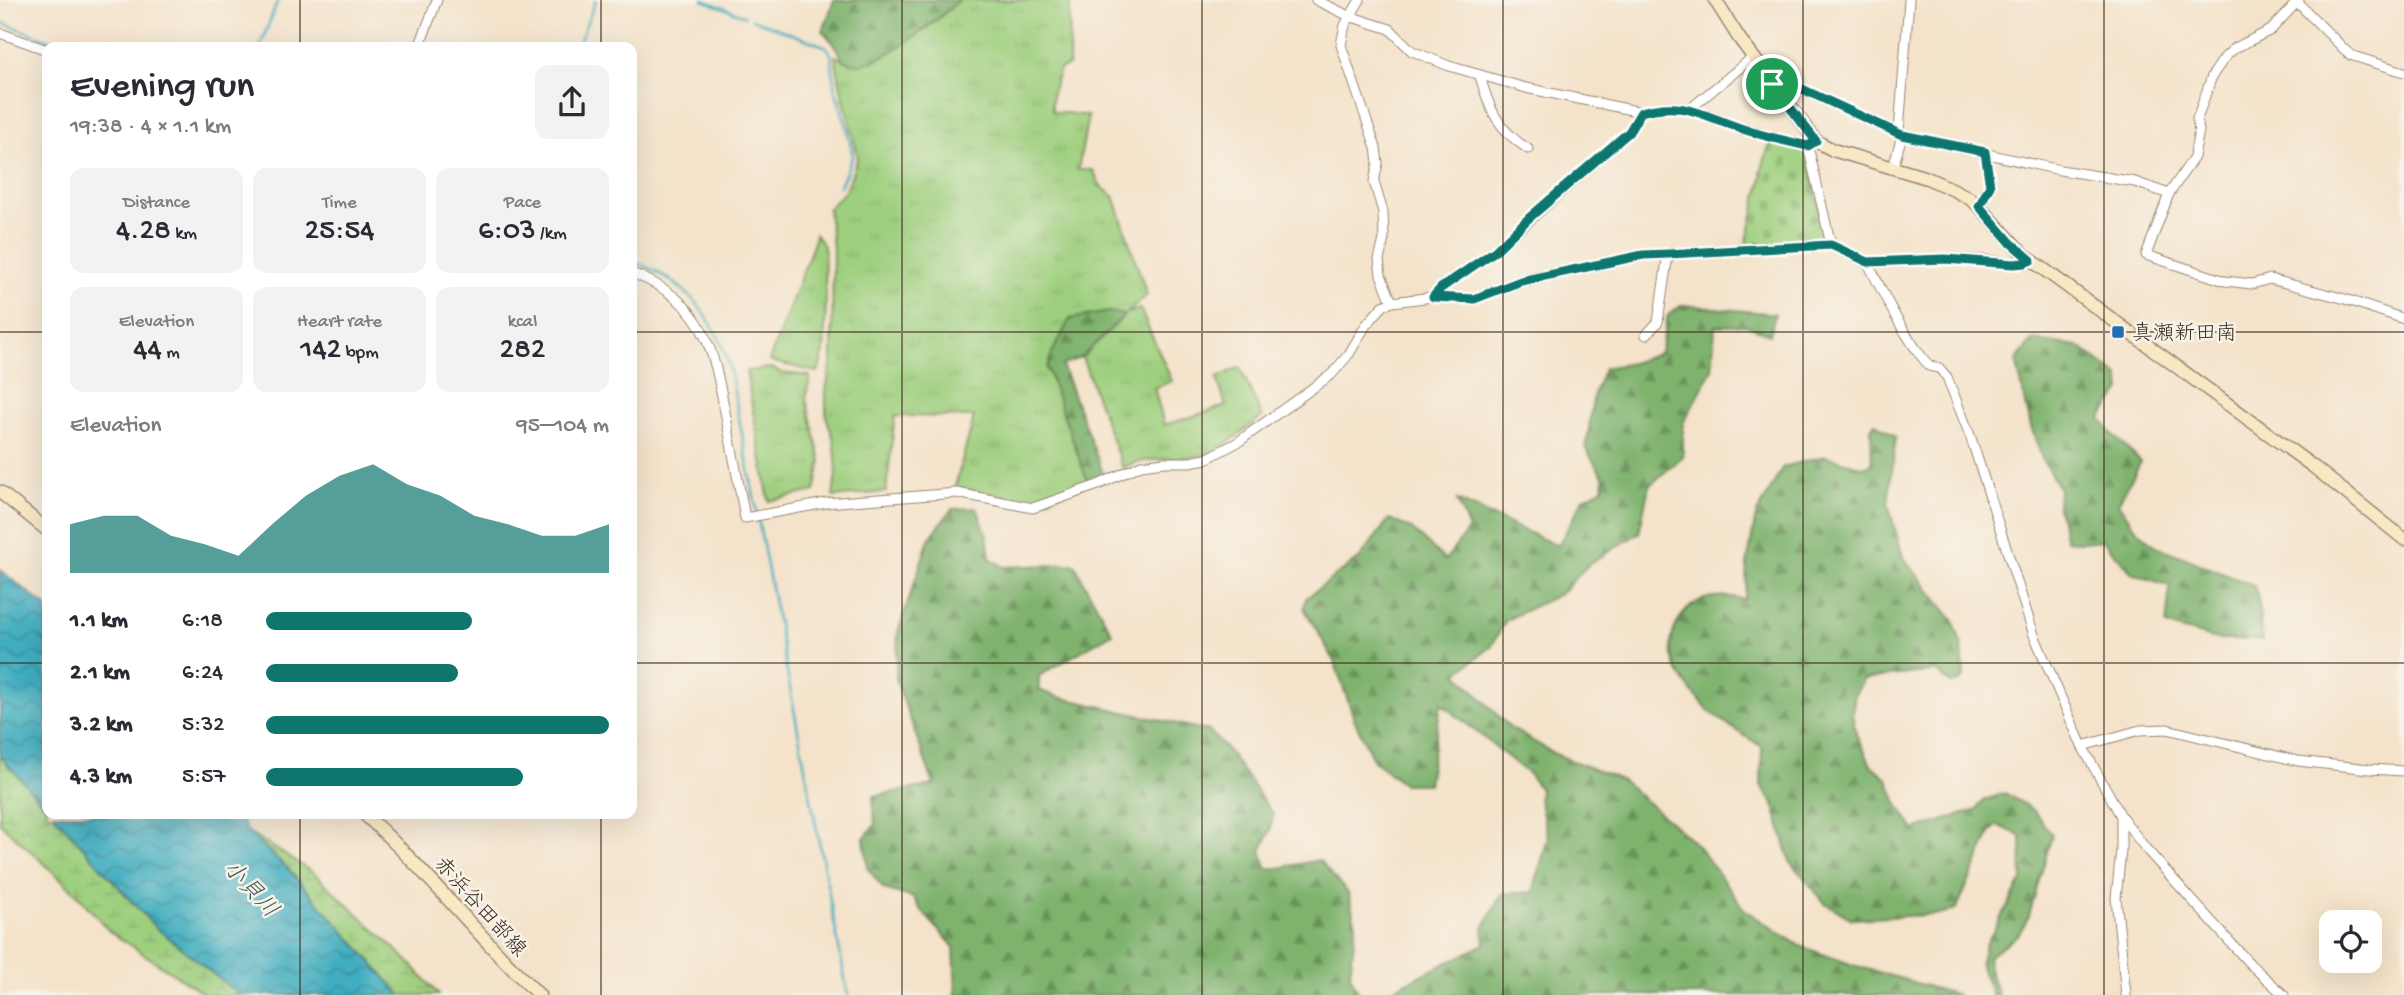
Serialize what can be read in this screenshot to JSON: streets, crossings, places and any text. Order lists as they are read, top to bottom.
{
  "streets": {
    "street": ["赤浜谷田部線"]
  },
  "water": ["小貝川"],
  "places": {
    "transit": ["真瀬新田南"]
  },
  "page": {
    "heading": ["Evening run", "19:38 · 4 × 1.1 km"],
    "stats": [
      ["Distance", "4.28 km"],
      ["Time", "25:54"],
      ["Pace", "6:03 /km"],
      ["Elevation", "44 m"],
      ["Heart rate", "142 bpm"],
      ["kcal", "282"]
    ],
    "chart": ["Elevation", "95–104 m"],
    "list": [
      {
        "name": "1.1 km",
        "note": "6:18"
      },
      {
        "name": "2.1 km",
        "note": "6:24"
      },
      {
        "name": "3.2 km",
        "note": "5:32"
      },
      {
        "name": "4.3 km",
        "note": "5:57"
      }
    ]
  }
}
